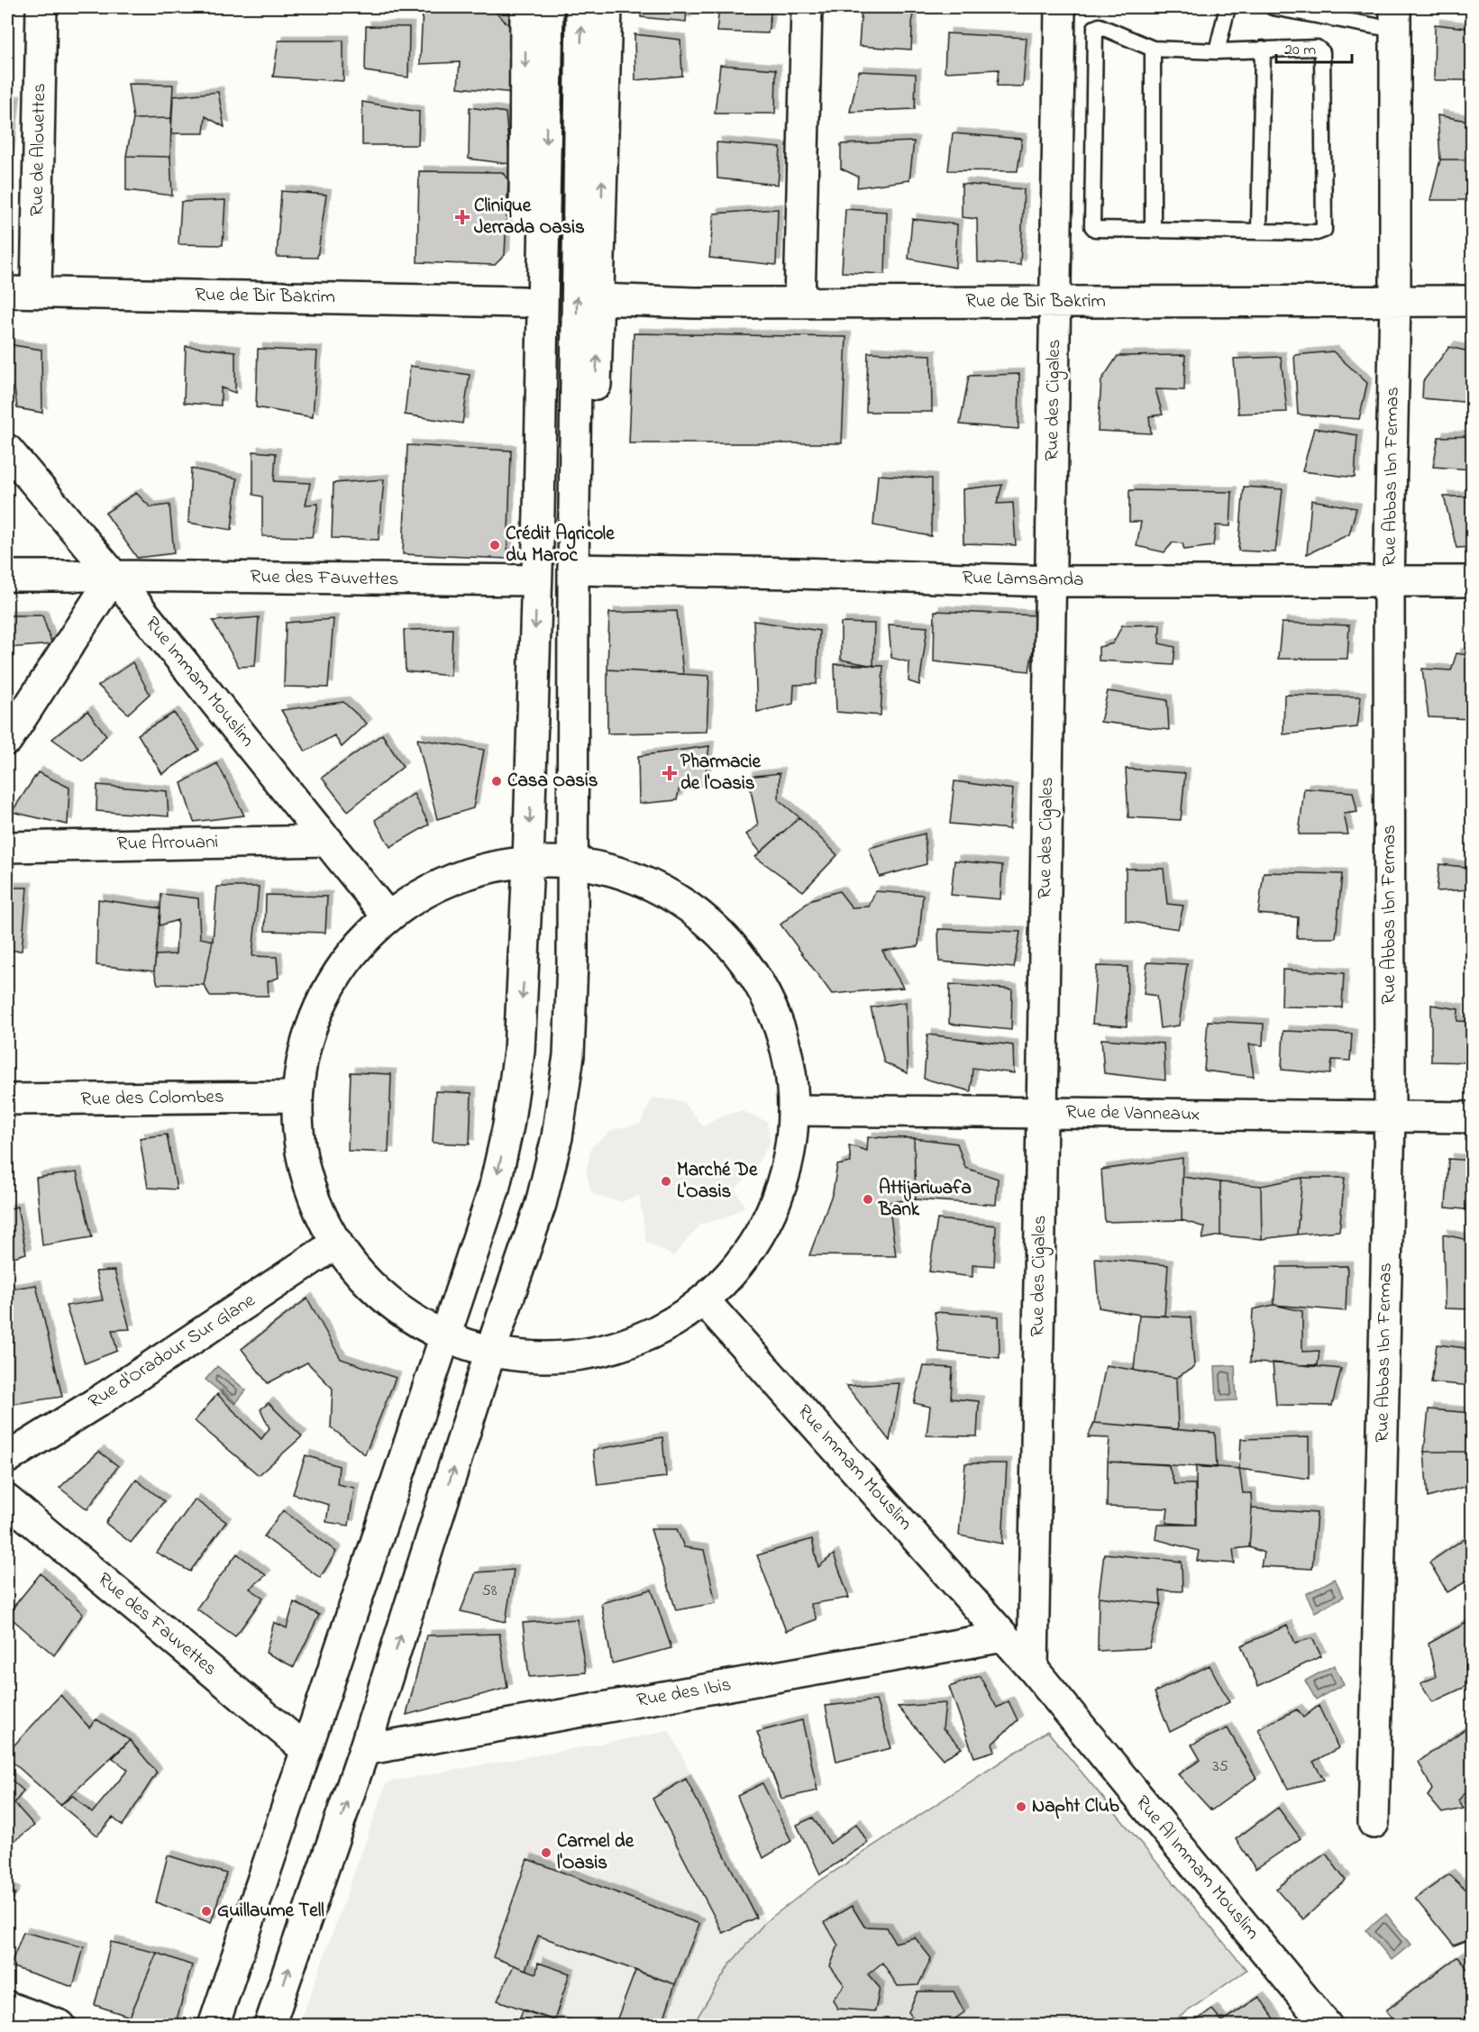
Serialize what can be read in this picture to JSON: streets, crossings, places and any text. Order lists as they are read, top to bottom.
{
  "streets": {
    "street": [
      "Rue de Alouettes",
      "Rue de Bir Bakrim",
      "Rue des Cigales",
      "Rue Abbas Ibn Fermas",
      "Rue des Fauvettes",
      "Rue Lamsamda",
      "Rue Immam Mouslim",
      "Rue Arrouani",
      "Rue des Colombes",
      "Rue de Vanneaux",
      "Rue d'Oradour Sur Glane",
      "Rue des Ibis",
      "Rue Al Immam Mouslim"
    ]
  },
  "crossings": [
    ["Rue de Alouettes", "Rue de Bir Bakrim"],
    ["Rue de Bir Bakrim", "Rue des Cigales"],
    ["Rue de Bir Bakrim", "Rue Abbas Ibn Fermas"],
    ["Rue des Cigales", "Rue Lamsamda"],
    ["Rue des Cigales", "Rue de Vanneaux"],
    ["Rue des Cigales", "Rue Al Immam Mouslim"],
    ["Rue Abbas Ibn Fermas", "Rue Lamsamda"],
    ["Rue Abbas Ibn Fermas", "Rue de Vanneaux"],
    ["Rue des Fauvettes", "Rue Immam Mouslim"],
    ["Rue Immam Mouslim", "Rue Arrouani"],
    ["Rue Immam Mouslim", "Rue des Ibis"],
    ["Rue Immam Mouslim", "Rue Al Immam Mouslim"],
    ["Rue des Ibis", "Rue Al Immam Mouslim"]
  ],
  "places": {
    "health": ["Clinique Jerrada Oasis", "Pharmacie de l'Oasis"],
    "other": [
      "Crédit Agricole du Maroc",
      "Casa Oasis",
      "Marché De L'Oasis",
      "Attijariwafa Bank",
      "Napht Club",
      "Carmel de l'Oasis",
      "Guillaume Tell"
    ]
  },
  "house_numbers": ["58", "35"],
  "scale_bar": "20 m"
}
